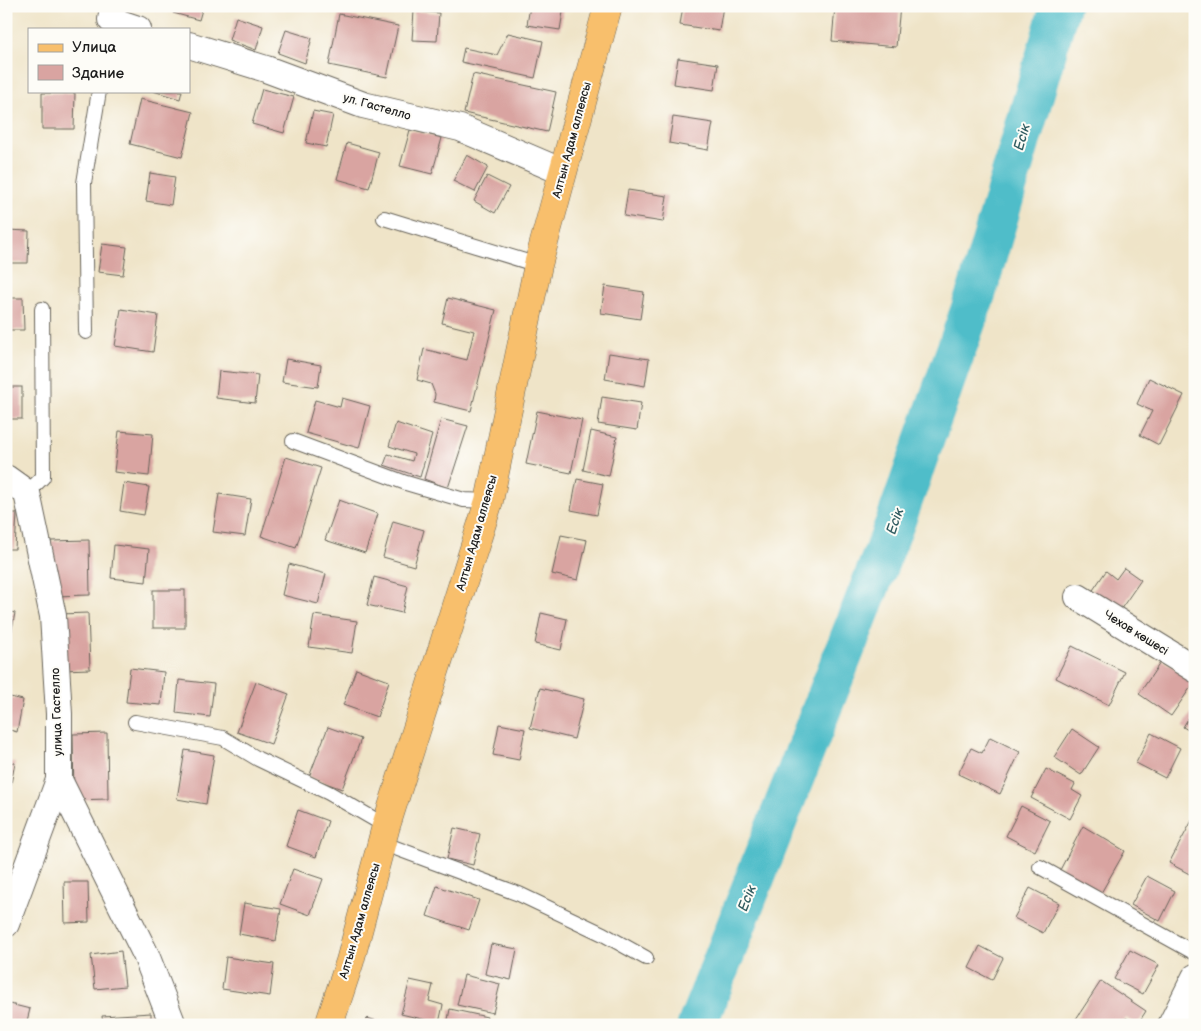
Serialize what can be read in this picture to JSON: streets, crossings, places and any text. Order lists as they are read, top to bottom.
{
  "streets": {
    "main road": ["Алтын Адам аллеясы"],
    "street": ["ул. Гастелло", "Чехов көшесі", "улица Гастелло"]
  },
  "crossings": [
    ["ул. Гастелло", "Алтын Адам аллеясы"]
  ],
  "water": ["Есік"],
  "legend": ["Улица", "Здание"]
}
